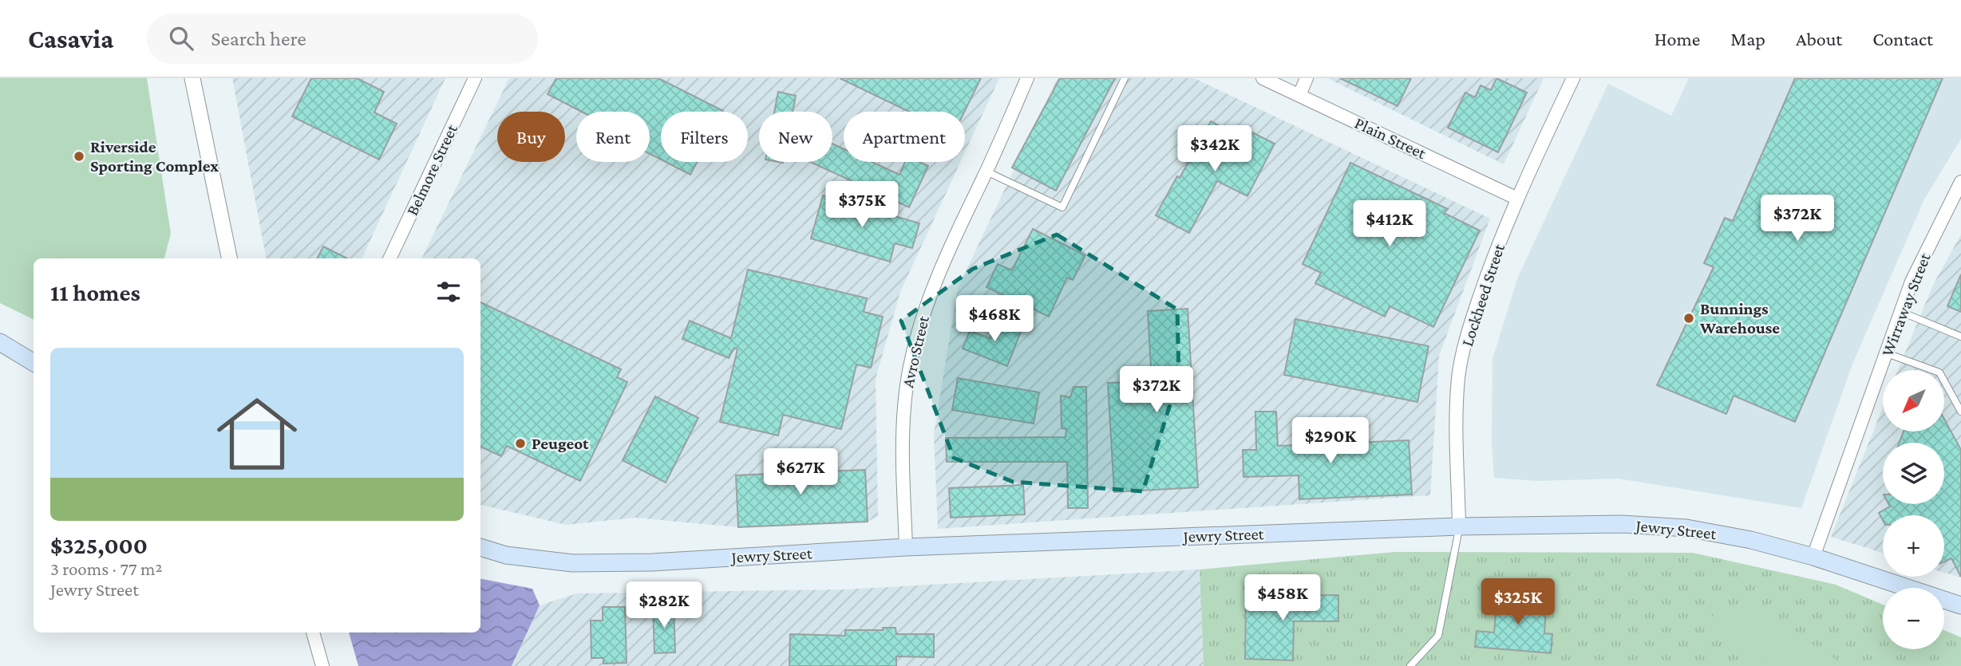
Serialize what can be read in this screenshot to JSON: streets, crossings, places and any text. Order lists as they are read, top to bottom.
{
  "streets": {
    "main road": ["Jewry Street"],
    "street": [
      "Plain Street",
      "Belmore Street",
      "Lockheed Street",
      "Wirraway Street",
      "Avro Street"
    ]
  },
  "crossings": [
    ["Plain Street", "Lockheed Street"],
    ["Lockheed Street", "Jewry Street"],
    ["Wirraway Street", "Jewry Street"],
    ["Avro Street", "Jewry Street"]
  ],
  "places": ["Riverside Sporting Complex", "Bunnings Warehouse", "Peugeot"],
  "north": "bottom left",
  "page": {
    "header": "Casavia",
    "search": "Search here",
    "nav": [
      "Home",
      "Map",
      "About",
      "Contact"
    ],
    "chip": [
      "Buy",
      "Rent",
      "Filters",
      "New",
      "Apartment"
    ],
    "price": [
      "$342K",
      "$375K",
      "$372K",
      "$412K",
      "$468K",
      "$372K",
      "$290K",
      "$627K",
      "$458K",
      "$325K",
      "$282K"
    ],
    "heading": "11 homes",
    "list": [
      {
        "name": "$325,000",
        "note": "3 rooms · 77 m² · Jewry Street"
      }
    ],
    "map_buttons": ["+", "−"]
  }
}
